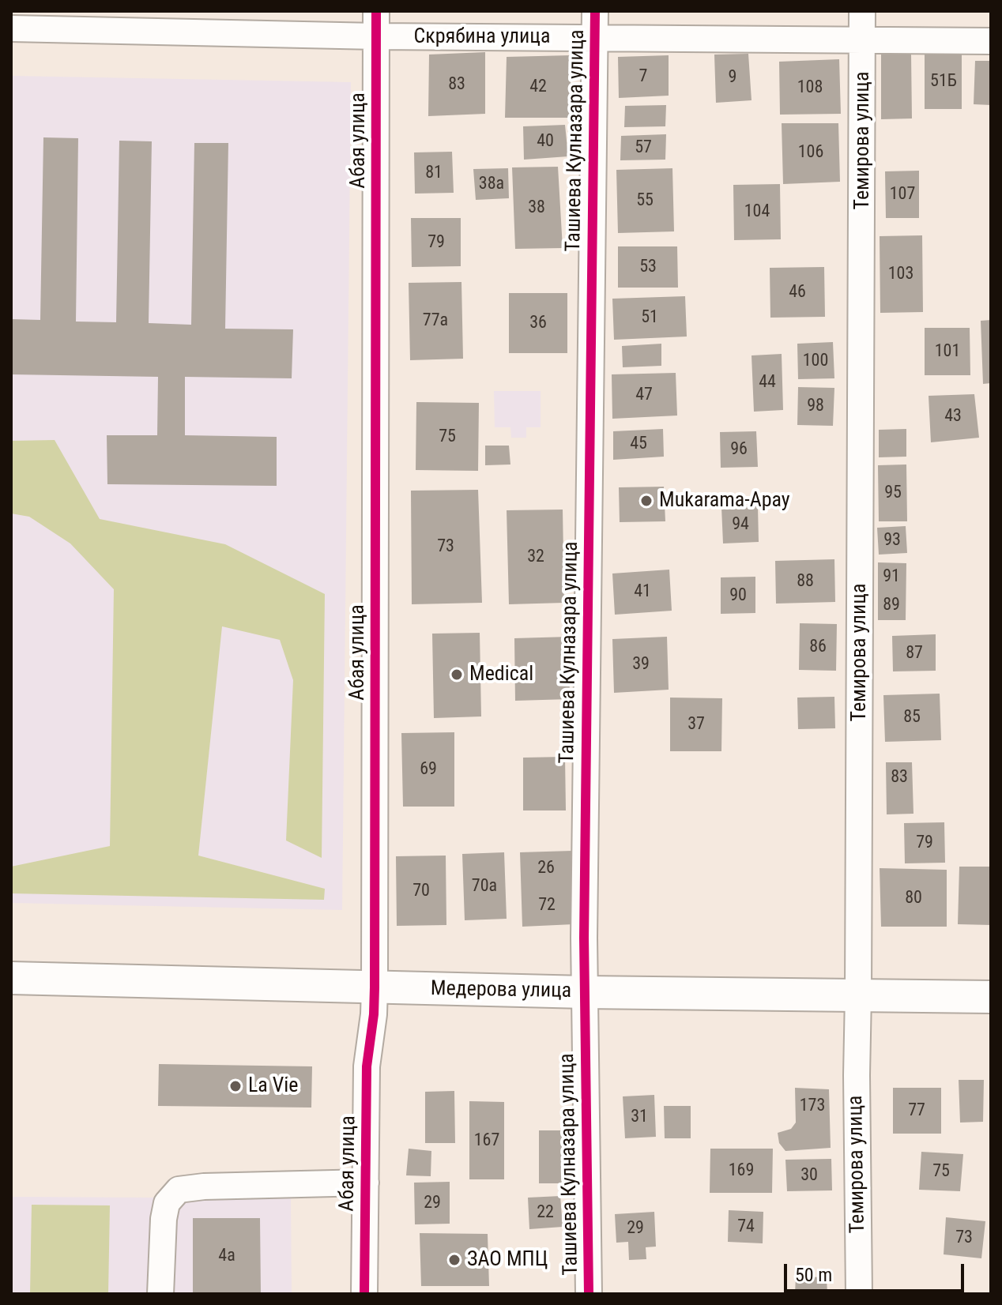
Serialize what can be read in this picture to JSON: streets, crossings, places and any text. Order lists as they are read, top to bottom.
{
  "streets": {
    "main road": ["Медерова улица"],
    "street": [
      "Скрябина улица",
      "Абая улица",
      "Ташиева Кулназара улица",
      "Темирова улица"
    ]
  },
  "crossings": [
    ["Скрябина улица", "Абая улица"],
    ["Скрябина улица", "Ташиева Кулназара улица"],
    ["Скрябина улица", "Темирова улица"],
    ["Абая улица", "Медерова улица"],
    ["Ташиева Кулназара улица", "Медерова улица"],
    ["Темирова улица", "Медерова улица"]
  ],
  "places": [
    "Mukarama-Apay",
    "Medical",
    "La Vie",
    "ЗАО МПЦ"
  ],
  "house_numbers": [
    "7",
    "9",
    "51Б",
    "83",
    "42",
    "108",
    "40",
    "57",
    "106",
    "81",
    "38а",
    "107",
    "55",
    "38",
    "104",
    "79",
    "53",
    "103",
    "46",
    "51",
    "77а",
    "36",
    "101",
    "100",
    "44",
    "47",
    "98",
    "43",
    "75",
    "45",
    "96",
    "95",
    "94",
    "93",
    "73",
    "32",
    "91",
    "88",
    "41",
    "90",
    "89",
    "86",
    "87",
    "39",
    "85",
    "37",
    "69",
    "83",
    "79",
    "26",
    "70а",
    "70",
    "80",
    "72",
    "173",
    "77",
    "31",
    "167",
    "169",
    "75",
    "30",
    "29",
    "22",
    "74",
    "29",
    "73",
    "4а"
  ],
  "scale_bar": "50 m"
}
